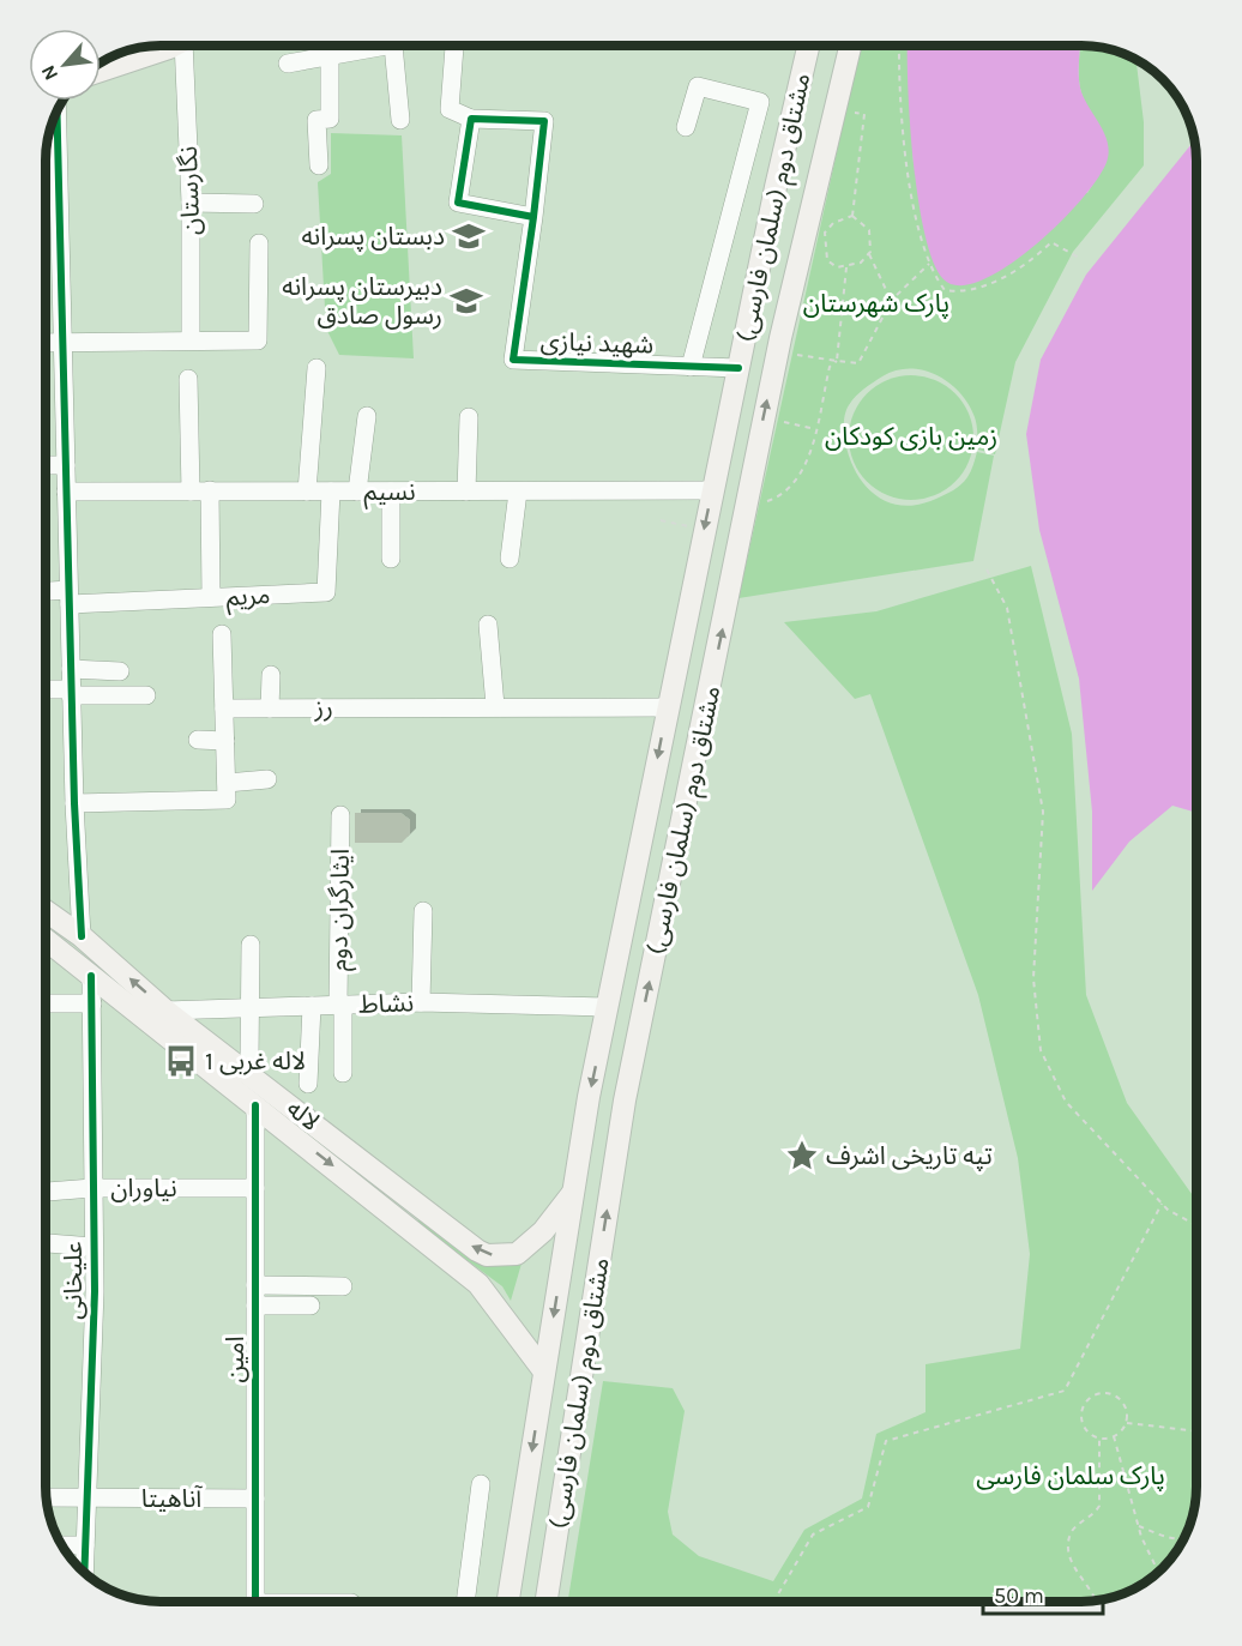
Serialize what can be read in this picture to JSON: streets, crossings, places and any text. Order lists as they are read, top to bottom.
{
  "streets": {
    "main road": ["مشتاق دوم (سلمان فارسی)", "لاله"],
    "street": [
      "نگارستان",
      "شهید نیازی",
      "نسیم",
      "مریم",
      "رز",
      "ایثارگران دوم",
      "نشاط",
      "نیاوران",
      "علیخانی",
      "امین",
      "آناهیتا"
    ]
  },
  "crossings": [
    ["مشتاق دوم (سلمان فارسی)", "شهید نیازی"],
    ["مشتاق دوم (سلمان فارسی)", "نسیم"],
    ["مشتاق دوم (سلمان فارسی)", "رز"],
    ["مشتاق دوم (سلمان فارسی)", "نشاط"],
    ["مشتاق دوم (سلمان فارسی)", "لاله"],
    ["نسیم", "مریم"],
    ["ایثارگران دوم", "نشاط"],
    ["نشاط", "لاله"],
    ["لاله", "علیخانی"],
    ["لاله", "امین"],
    ["نیاوران", "علیخانی"],
    ["نیاوران", "امین"],
    ["علیخانی", "آناهیتا"],
    ["امین", "آناهیتا"]
  ],
  "parks": ["پارک شهرستان", "زمین بازی کودکان", "پارک سلمان فارسی"],
  "places": {
    "school or university": ["دبستان پسرانه", "دبیرستان پسرانه رسول صادق"],
    "bus stop": ["لاله غربی 1"],
    "place": ["تپه تاریخی اشرف"]
  },
  "scale_bar": "50 m",
  "north": "bottom left"
}
